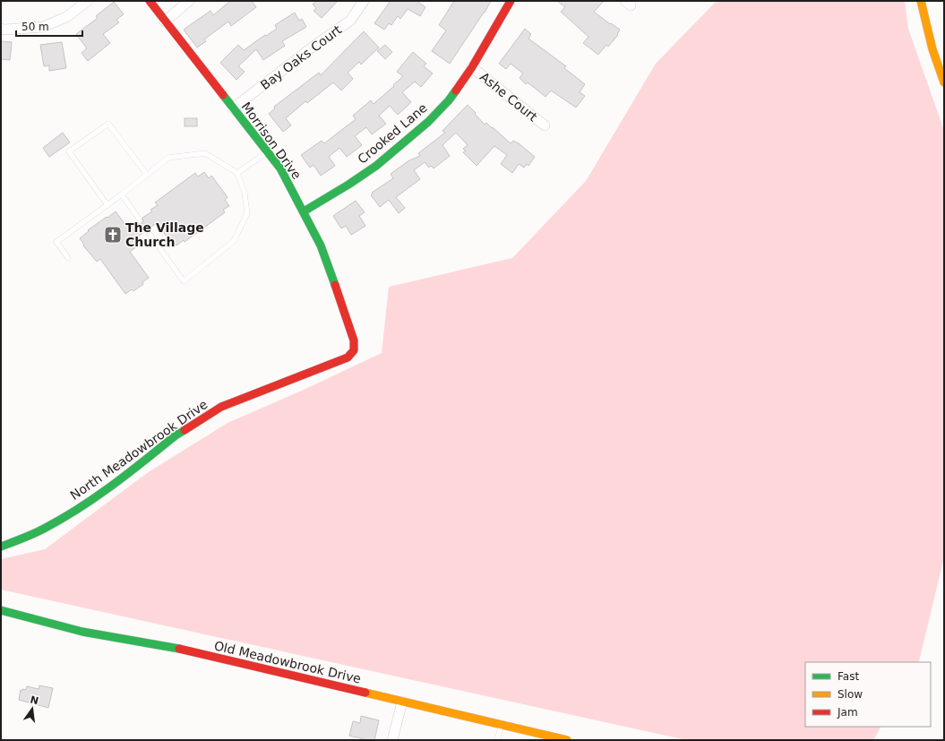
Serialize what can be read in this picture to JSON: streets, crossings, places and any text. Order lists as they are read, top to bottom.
{
  "streets": {
    "street": [
      "Bay Oaks Court",
      "Ashe Court",
      "Crooked Lane",
      "Morrison Drive",
      "North Meadowbrook Drive",
      "Old Meadowbrook Drive"
    ]
  },
  "crossings": [
    ["Bay Oaks Court", "Morrison Drive"],
    ["Ashe Court", "Crooked Lane"],
    ["Crooked Lane", "Morrison Drive"],
    ["Morrison Drive", "North Meadowbrook Drive"]
  ],
  "places": {
    "church": ["The Village Church"]
  },
  "legend": ["Fast", "Slow", "Jam"],
  "scale_bar": "50 m",
  "north": "top"
}
